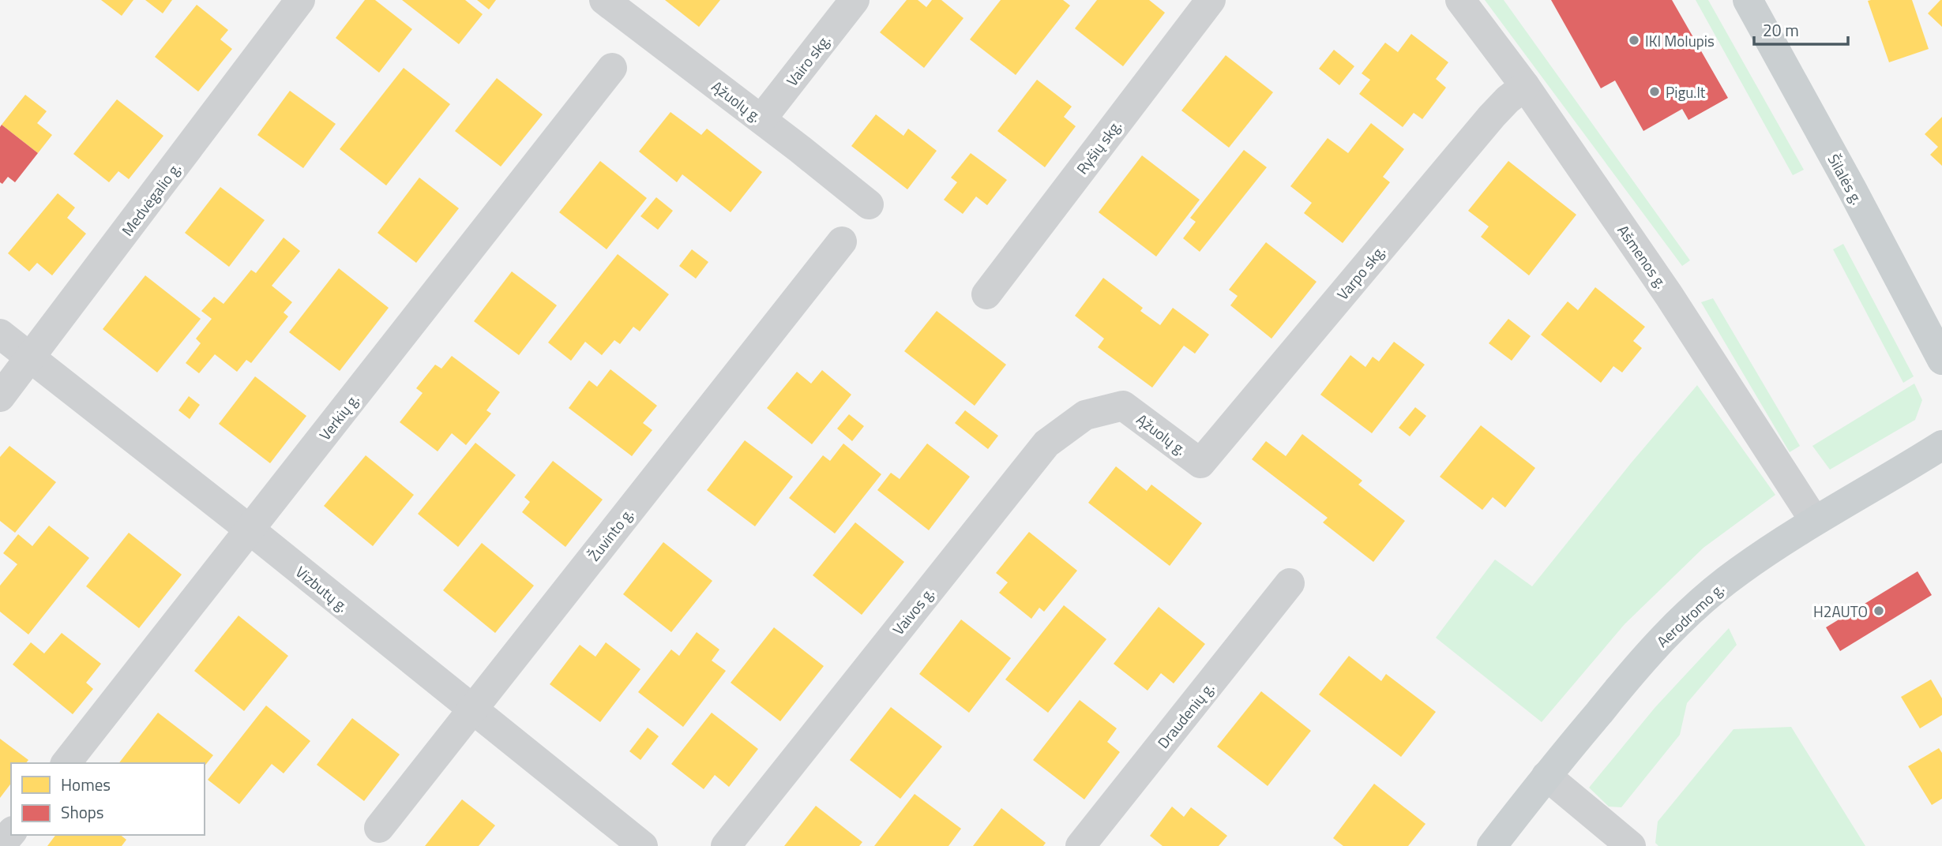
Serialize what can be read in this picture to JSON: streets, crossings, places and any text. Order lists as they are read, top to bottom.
{
  "streets": {
    "main road": ["Šilalės g.", "Aerodromo g."],
    "street": [
      "Vairo skg.",
      "Ąžuolų g.",
      "Ryšių skg.",
      "Medvėgalio g.",
      "Ašmenos g.",
      "Varpo skg.",
      "Verkių g.",
      "Žuvinto g.",
      "Vizbutų g.",
      "Vaivos g.",
      "Draudenių g."
    ]
  },
  "crossings": [
    ["Vairo skg.", "Ąžuolų g."],
    ["Ąžuolų g.", "Varpo skg."],
    ["Ąžuolų g.", "Vaivos g."],
    ["Medvėgalio g.", "Vizbutų g."],
    ["Ašmenos g.", "Varpo skg."],
    ["Ašmenos g.", "Aerodromo g."],
    ["Verkių g.", "Vizbutų g."],
    ["Žuvinto g.", "Vizbutų g."]
  ],
  "places": ["IKI Molupis", "Pigu.lt", "H2AUTO"],
  "legend": ["Homes", "Shops"],
  "scale_bar": "20 m"
}
